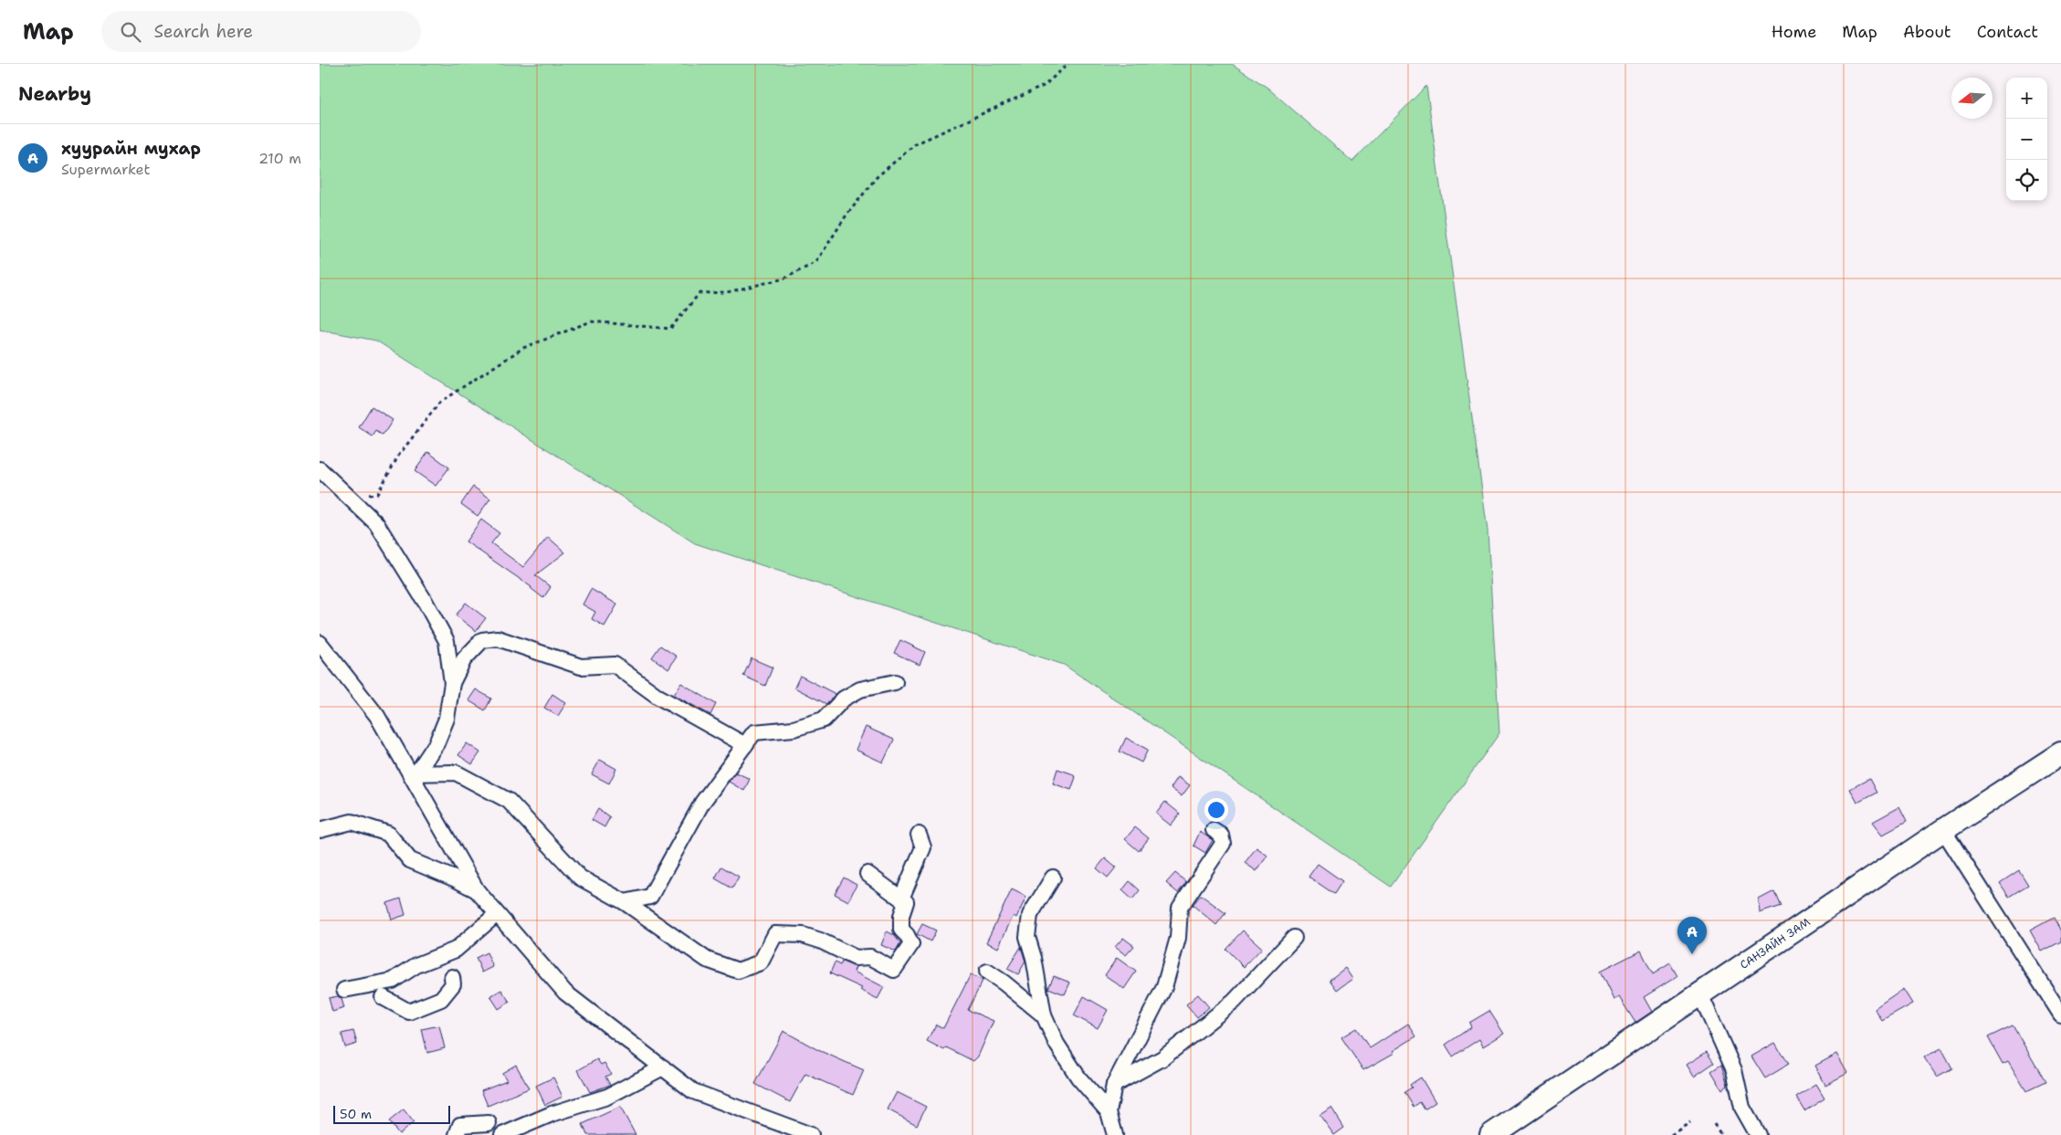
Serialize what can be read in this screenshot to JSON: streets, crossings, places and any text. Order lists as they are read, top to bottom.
{
  "streets": {
    "main road": ["САНЗАЙН ЗАМ"]
  },
  "scale_bar": "50 m",
  "north": "left",
  "page": {
    "header": "Map",
    "search": "Search here",
    "nav": [
      "Home",
      "Map",
      "About",
      "Contact"
    ],
    "heading": "Nearby",
    "map_buttons": ["+", "−"],
    "list": [
      {
        "mark": "A",
        "name": "хуурайн мухар",
        "note": "Supermarket",
        "value": "210 m"
      }
    ],
    "pins": "A",
    "scale": "50 m"
  }
}
